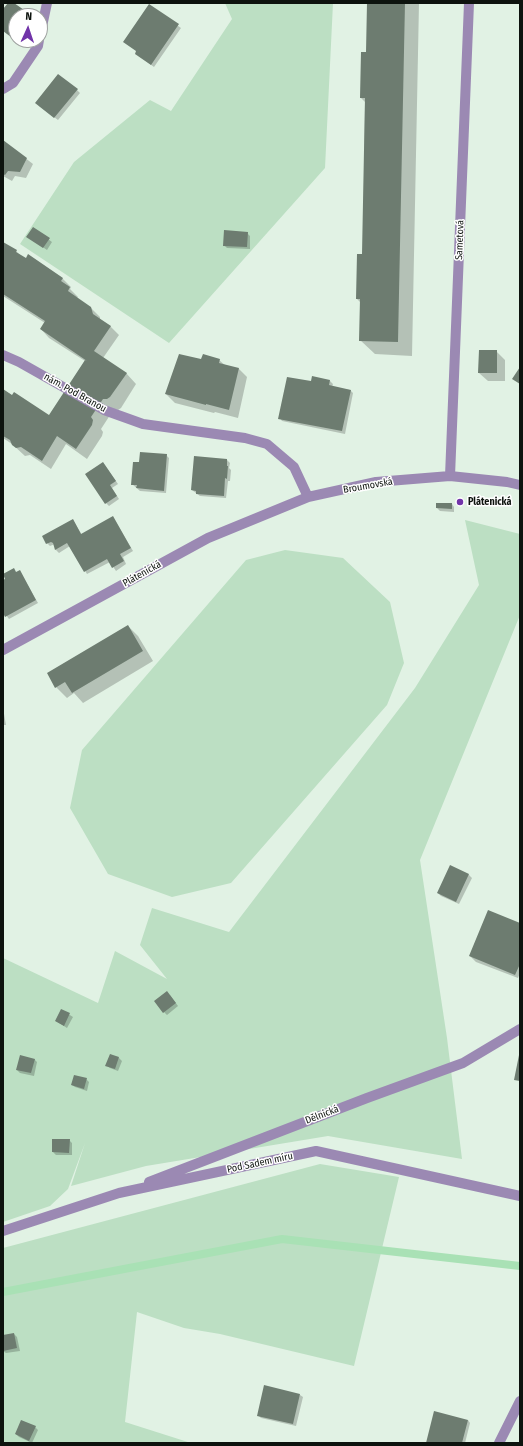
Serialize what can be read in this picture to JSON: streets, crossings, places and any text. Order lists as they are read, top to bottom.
{
  "streets": {
    "street": [
      "Sametová",
      "nám. Pod Branou",
      "Broumovská",
      "Plátenická",
      "Dělnická",
      "Pod Sadem míru"
    ]
  },
  "crossings": [
    ["Sametová", "Broumovská"],
    ["nám. Pod Branou", "Broumovská"],
    ["nám. Pod Branou", "Plátenická"],
    ["Broumovská", "Plátenická"],
    ["Dělnická", "Pod Sadem míru"]
  ],
  "places": ["Plátenická"],
  "north": "top"
}
